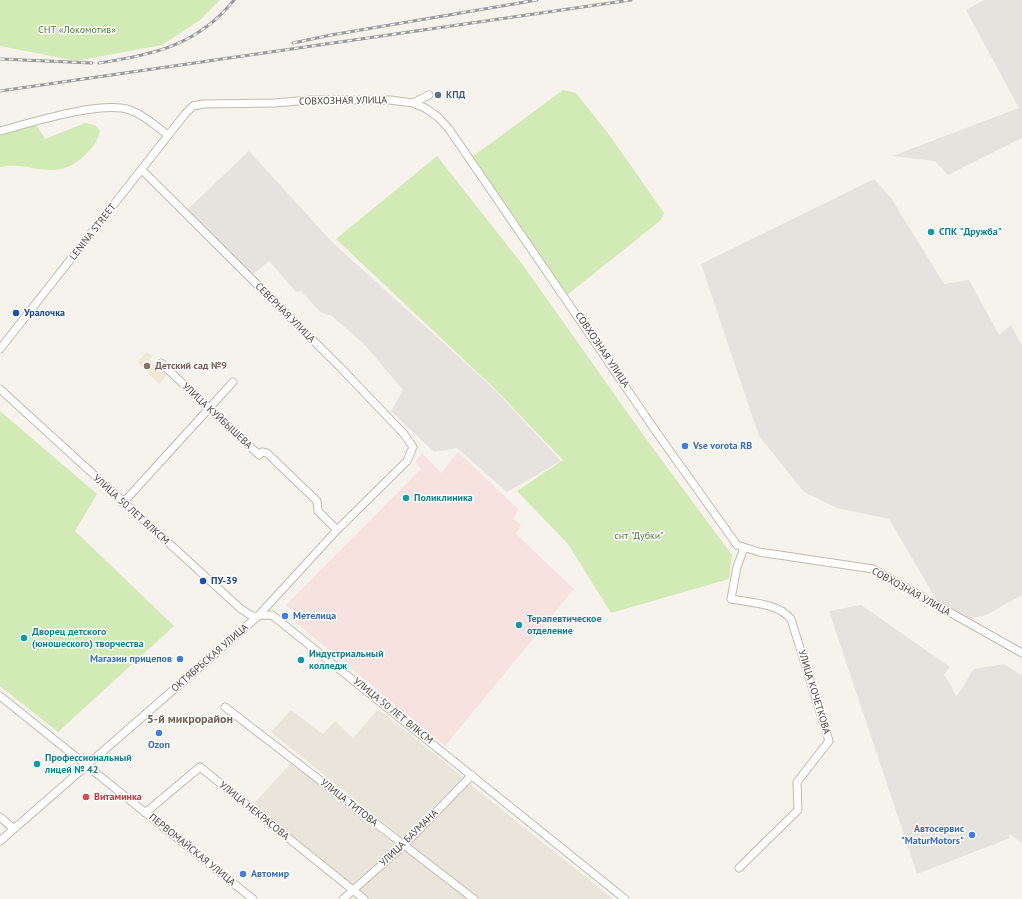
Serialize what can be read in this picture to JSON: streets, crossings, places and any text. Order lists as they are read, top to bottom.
{
  "streets": {
    "street": [
      "СОВХОЗНАЯ УЛИЦА",
      "LENINA STREET",
      "СЕВЕРНАЯ УЛИЦА",
      "УЛИЦА КУЙБЫШЕВА",
      "УЛИЦА 50 ЛЕТ ВЛКСМ",
      "ОКТЯБРЬСКАЯ УЛИЦА",
      "УЛИЦА КОЧЕТКОВА",
      "УЛИЦА ТИТОВА",
      "УЛИЦА НЕКРАСОВА",
      "УЛИЦА БАУМАНА",
      "ПЕРВОМАЙСКАЯ УЛИЦА"
    ]
  },
  "crossings": [
    ["СОВХОЗНАЯ УЛИЦА", "LENINA STREET"],
    ["СОВХОЗНАЯ УЛИЦА", "УЛИЦА КОЧЕТКОВА"],
    ["LENINA STREET", "СЕВЕРНАЯ УЛИЦА"],
    ["СЕВЕРНАЯ УЛИЦА", "ОКТЯБРЬСКАЯ УЛИЦА"],
    ["УЛИЦА КУЙБЫШЕВА", "ОКТЯБРЬСКАЯ УЛИЦА"],
    ["УЛИЦА 50 ЛЕТ ВЛКСМ", "ОКТЯБРЬСКАЯ УЛИЦА"],
    ["УЛИЦА 50 ЛЕТ ВЛКСМ", "УЛИЦА БАУМАНА"],
    ["ОКТЯБРЬСКАЯ УЛИЦА", "ПЕРВОМАЙСКАЯ УЛИЦА"],
    ["УЛИЦА ТИТОВА", "УЛИЦА БАУМАНА"],
    ["УЛИЦА НЕКРАСОВА", "УЛИЦА БАУМАНА"],
    ["УЛИЦА НЕКРАСОВА", "ПЕРВОМАЙСКАЯ УЛИЦА"]
  ],
  "districts": ["5-й микрорайон"],
  "parks": ["СНТ «Локомотив»", "снт \"Дубки\""],
  "places": [
    "КПД",
    "СПК \"Дружба\"",
    "Уралочка",
    "Детский сад №9",
    "Vse vorota RB",
    "Поликлиника",
    "ПУ-39",
    "Метелица",
    "Терапевтическое отделение",
    "Дворец детского (юношеского) творчества",
    "Магазин прицепов",
    "Индустриальный колледж",
    "Ozon",
    "Профессиональный лицей № 42",
    "Витаминка",
    "Автосервис \"MaturMotors\"",
    "Автомир"
  ]
}
